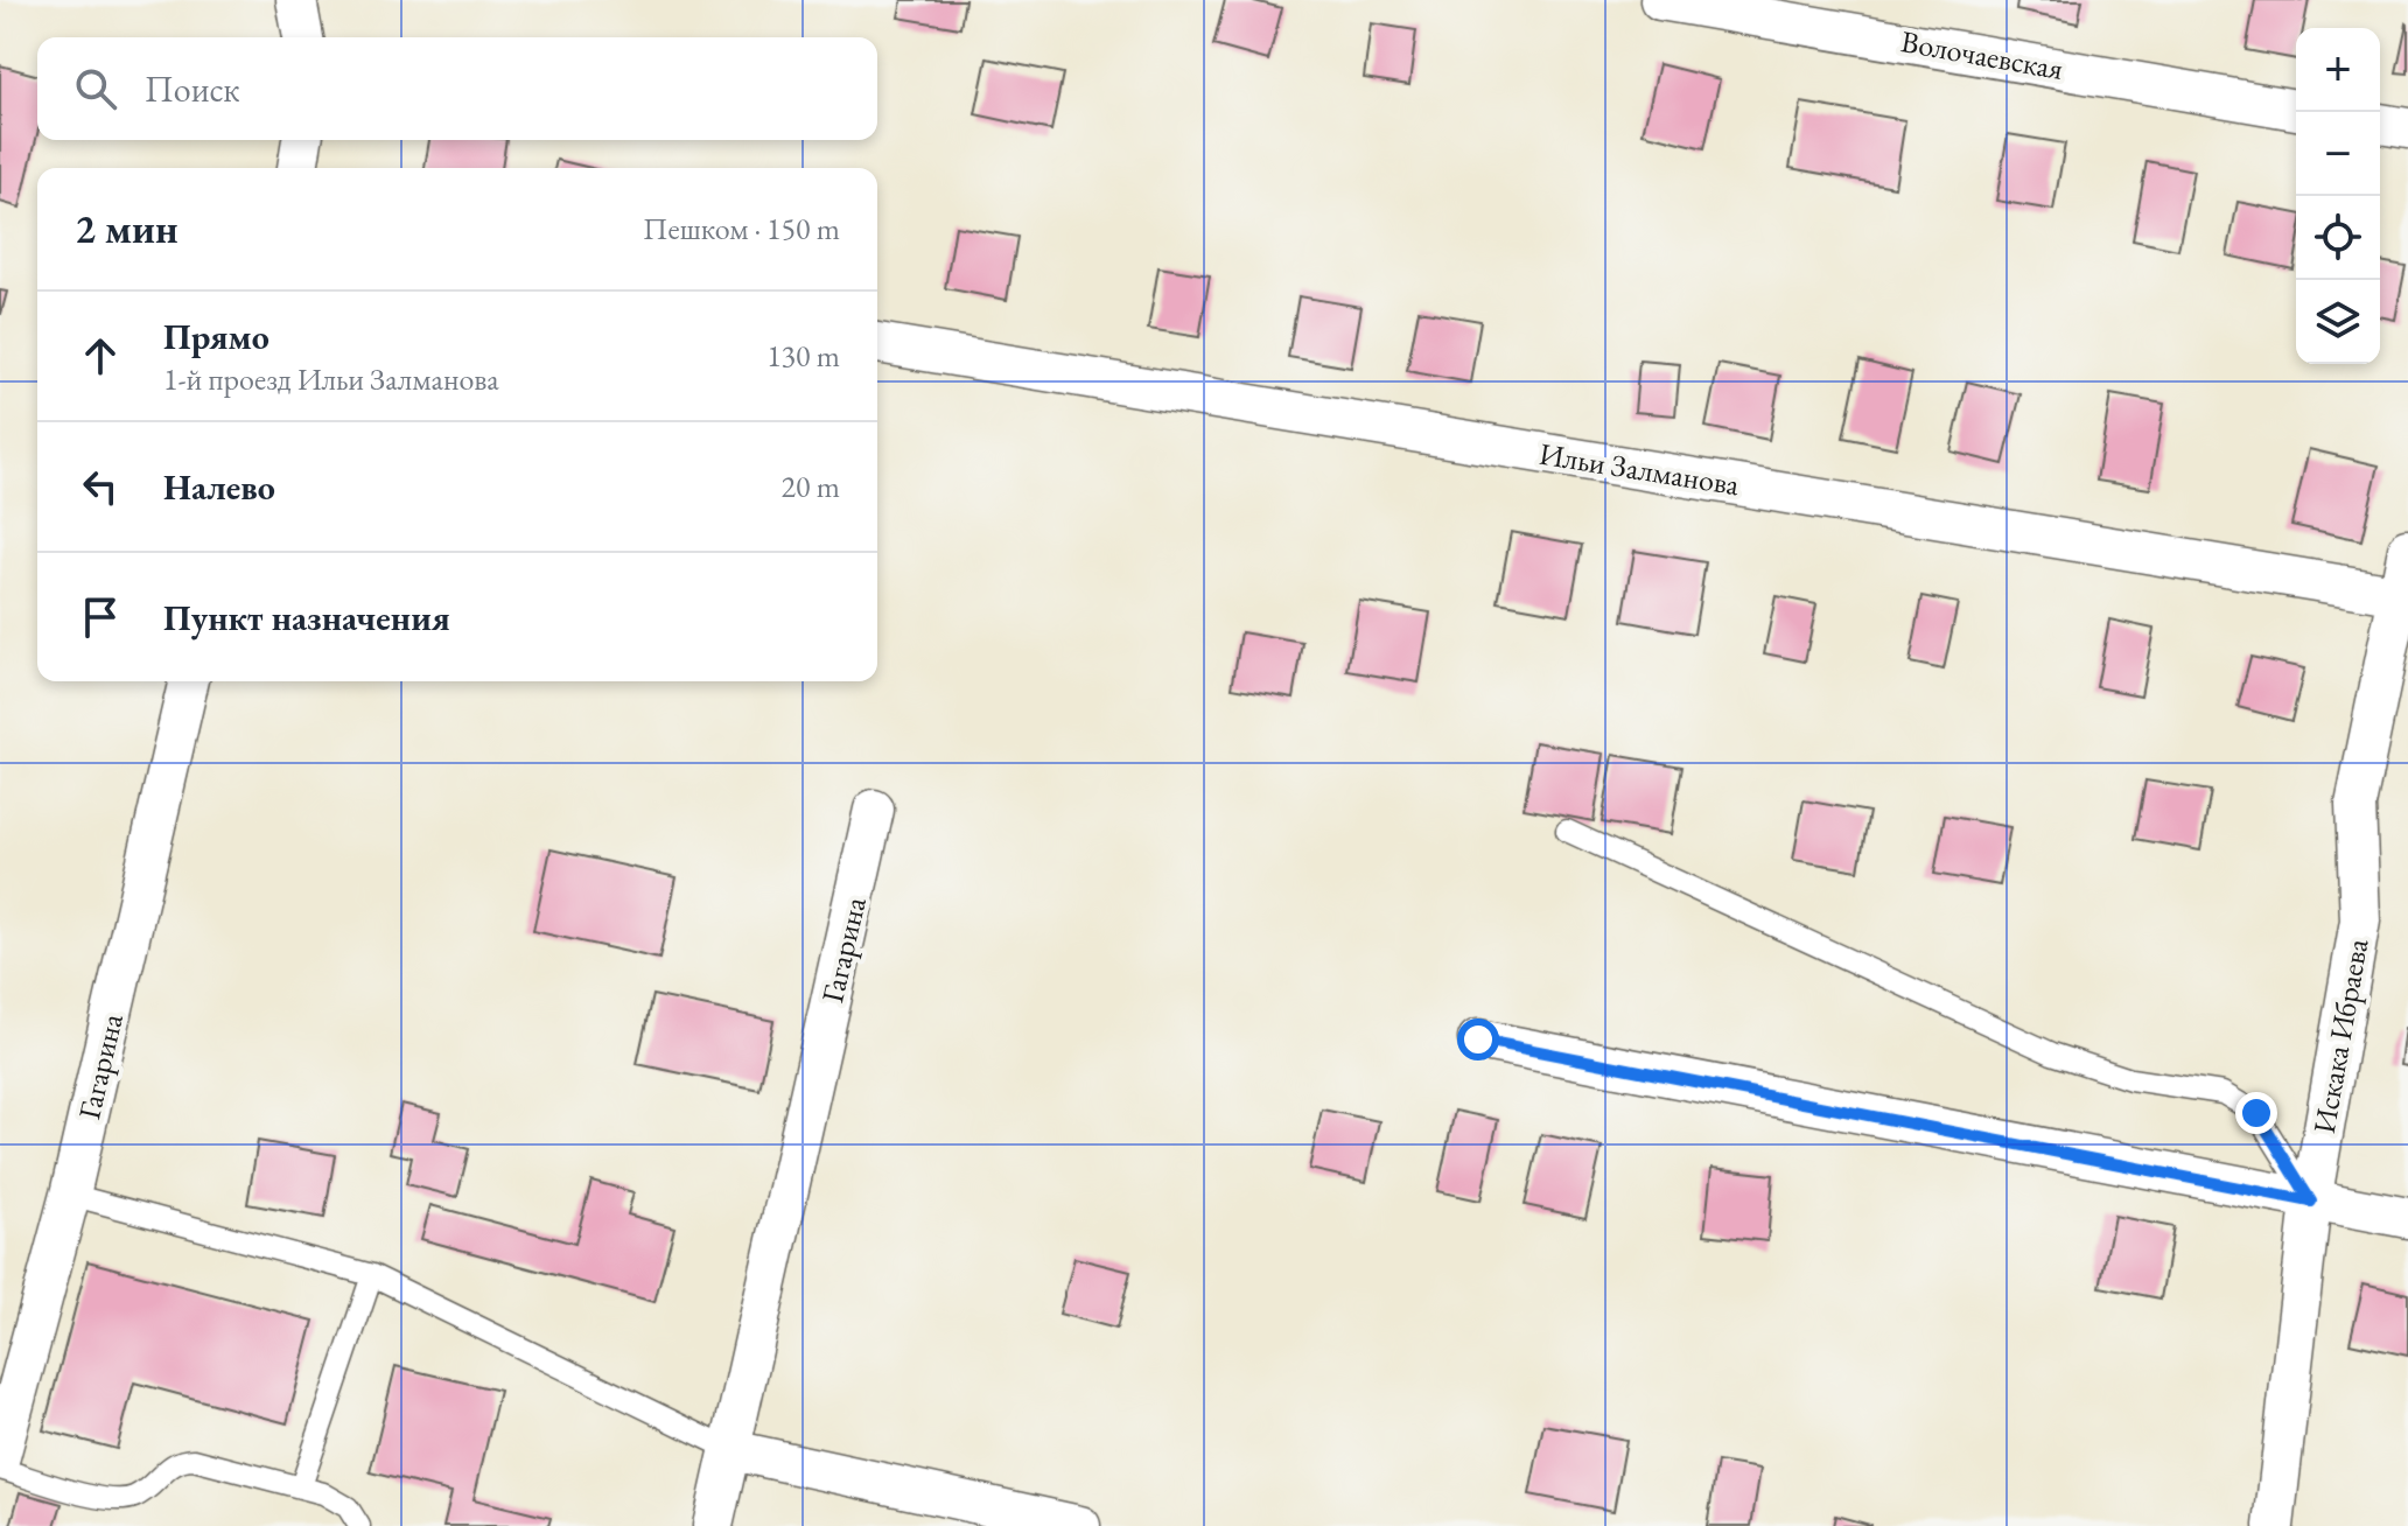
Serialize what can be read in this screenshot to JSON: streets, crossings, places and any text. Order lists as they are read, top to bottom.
{
  "streets": {
    "street": [
      "Волочаевская",
      "Ильи Залманова",
      "Гагарина",
      "Искака Ибраева"
    ]
  },
  "crossings": [
    ["Ильи Залманова", "Искака Ибраева"]
  ],
  "page": {
    "map_buttons": ["+", "−"],
    "search": "Поиск",
    "heading": ["2 мин", "Пешком · 150 m"],
    "list": [
      ["Прямо", "1-й проезд Ильи Залманова", "130 m"],
      ["Налево", "20 m"],
      "Пункт назначения"
    ]
  }
}
